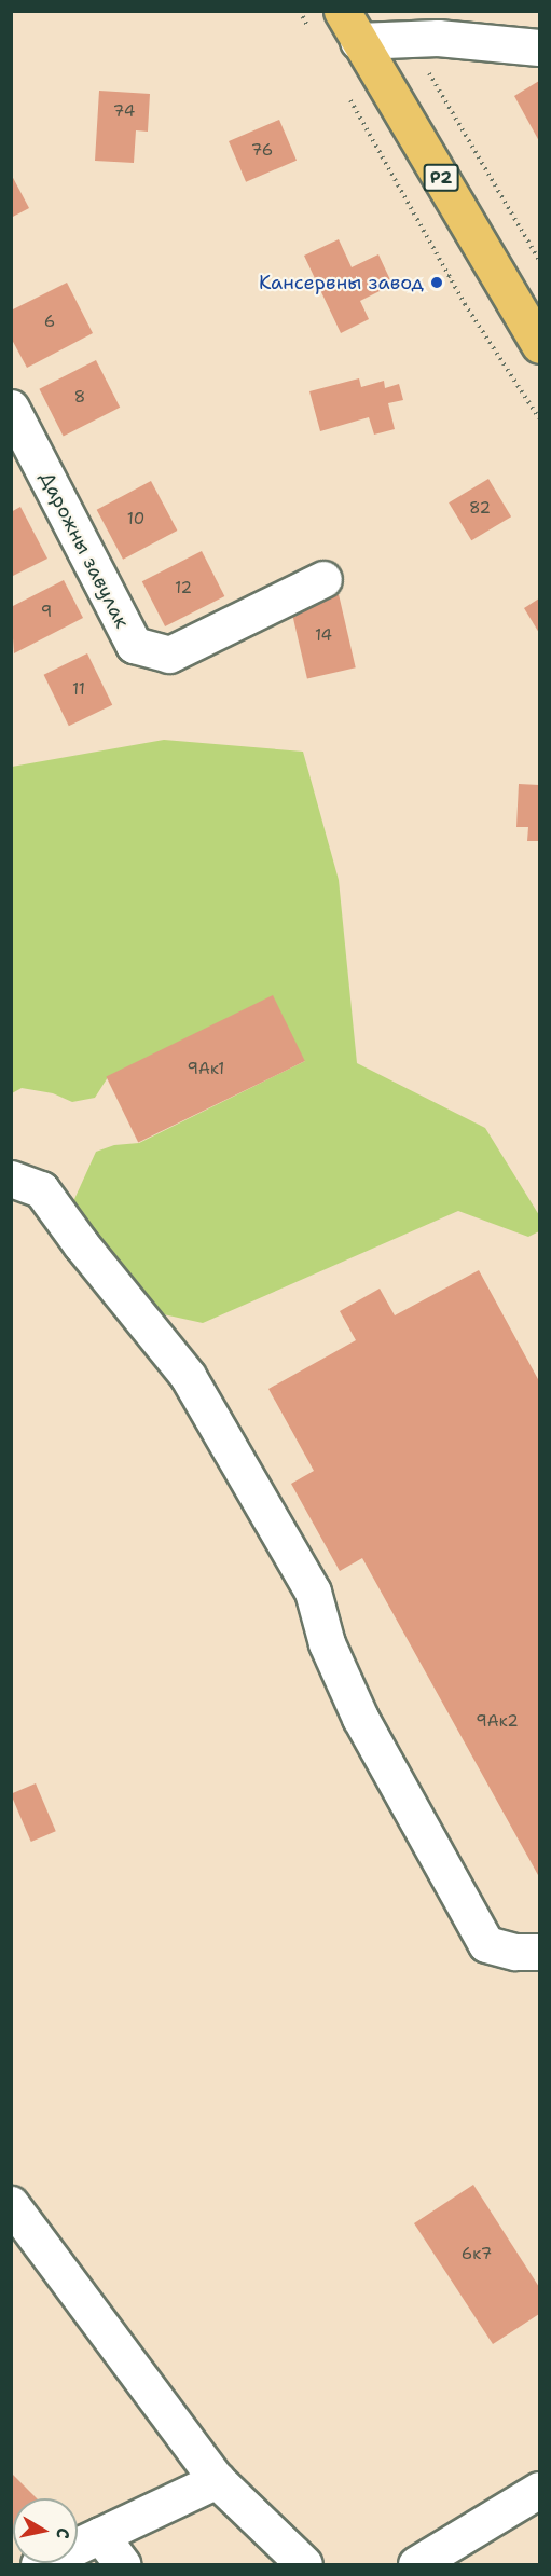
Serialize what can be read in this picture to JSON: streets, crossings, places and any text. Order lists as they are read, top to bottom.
{
  "streets": {
    "main road": ["Р2"],
    "street": ["Дарожны завулак"]
  },
  "places": ["Кансервны завод"],
  "house_numbers": [
    "74",
    "76",
    "6",
    "8",
    "82",
    "10",
    "12",
    "9",
    "14",
    "11",
    "9Ак1",
    "9Ак2",
    "6к7"
  ],
  "north": "right"
}
